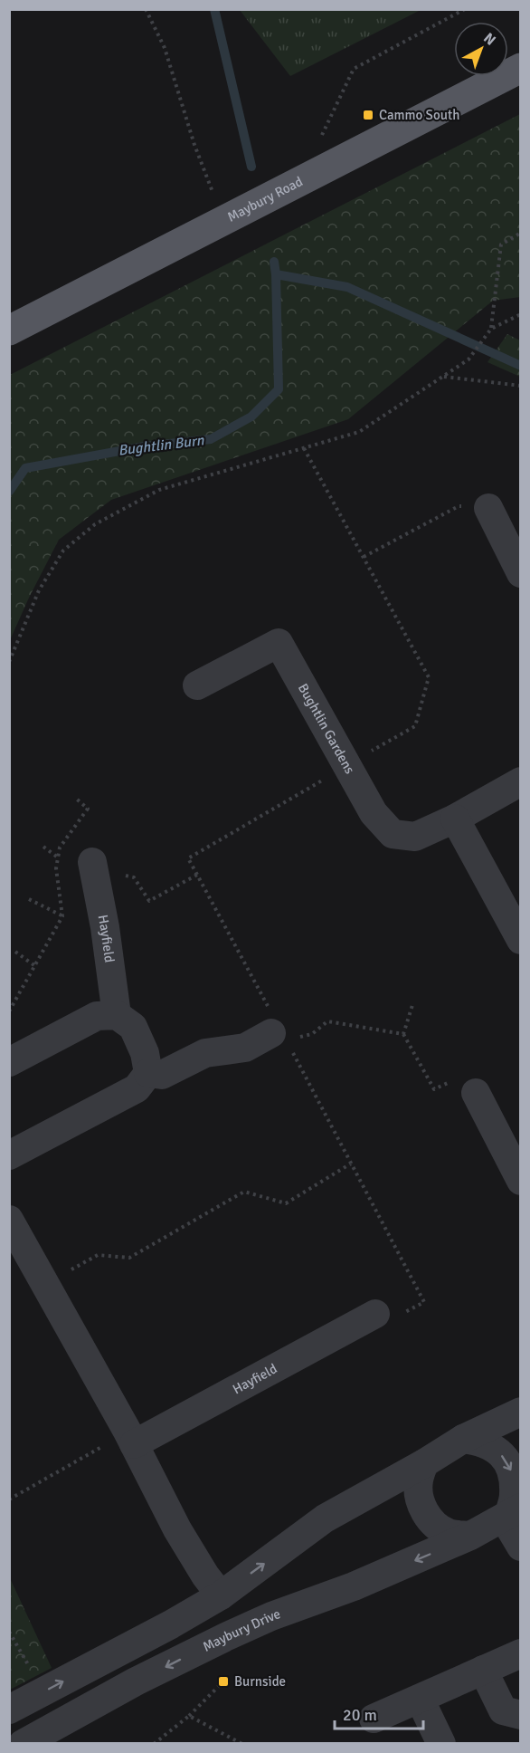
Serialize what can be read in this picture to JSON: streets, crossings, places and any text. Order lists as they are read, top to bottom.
{
  "streets": {
    "main road": ["Maybury Road"],
    "street": ["Bughtlin Gardens", "Hayfield", "Maybury Drive"]
  },
  "water": ["Bughtlin Burn"],
  "places": {
    "transit": ["Cammo South", "Burnside"]
  },
  "scale_bar": "20 m",
  "north": "top right"
}
